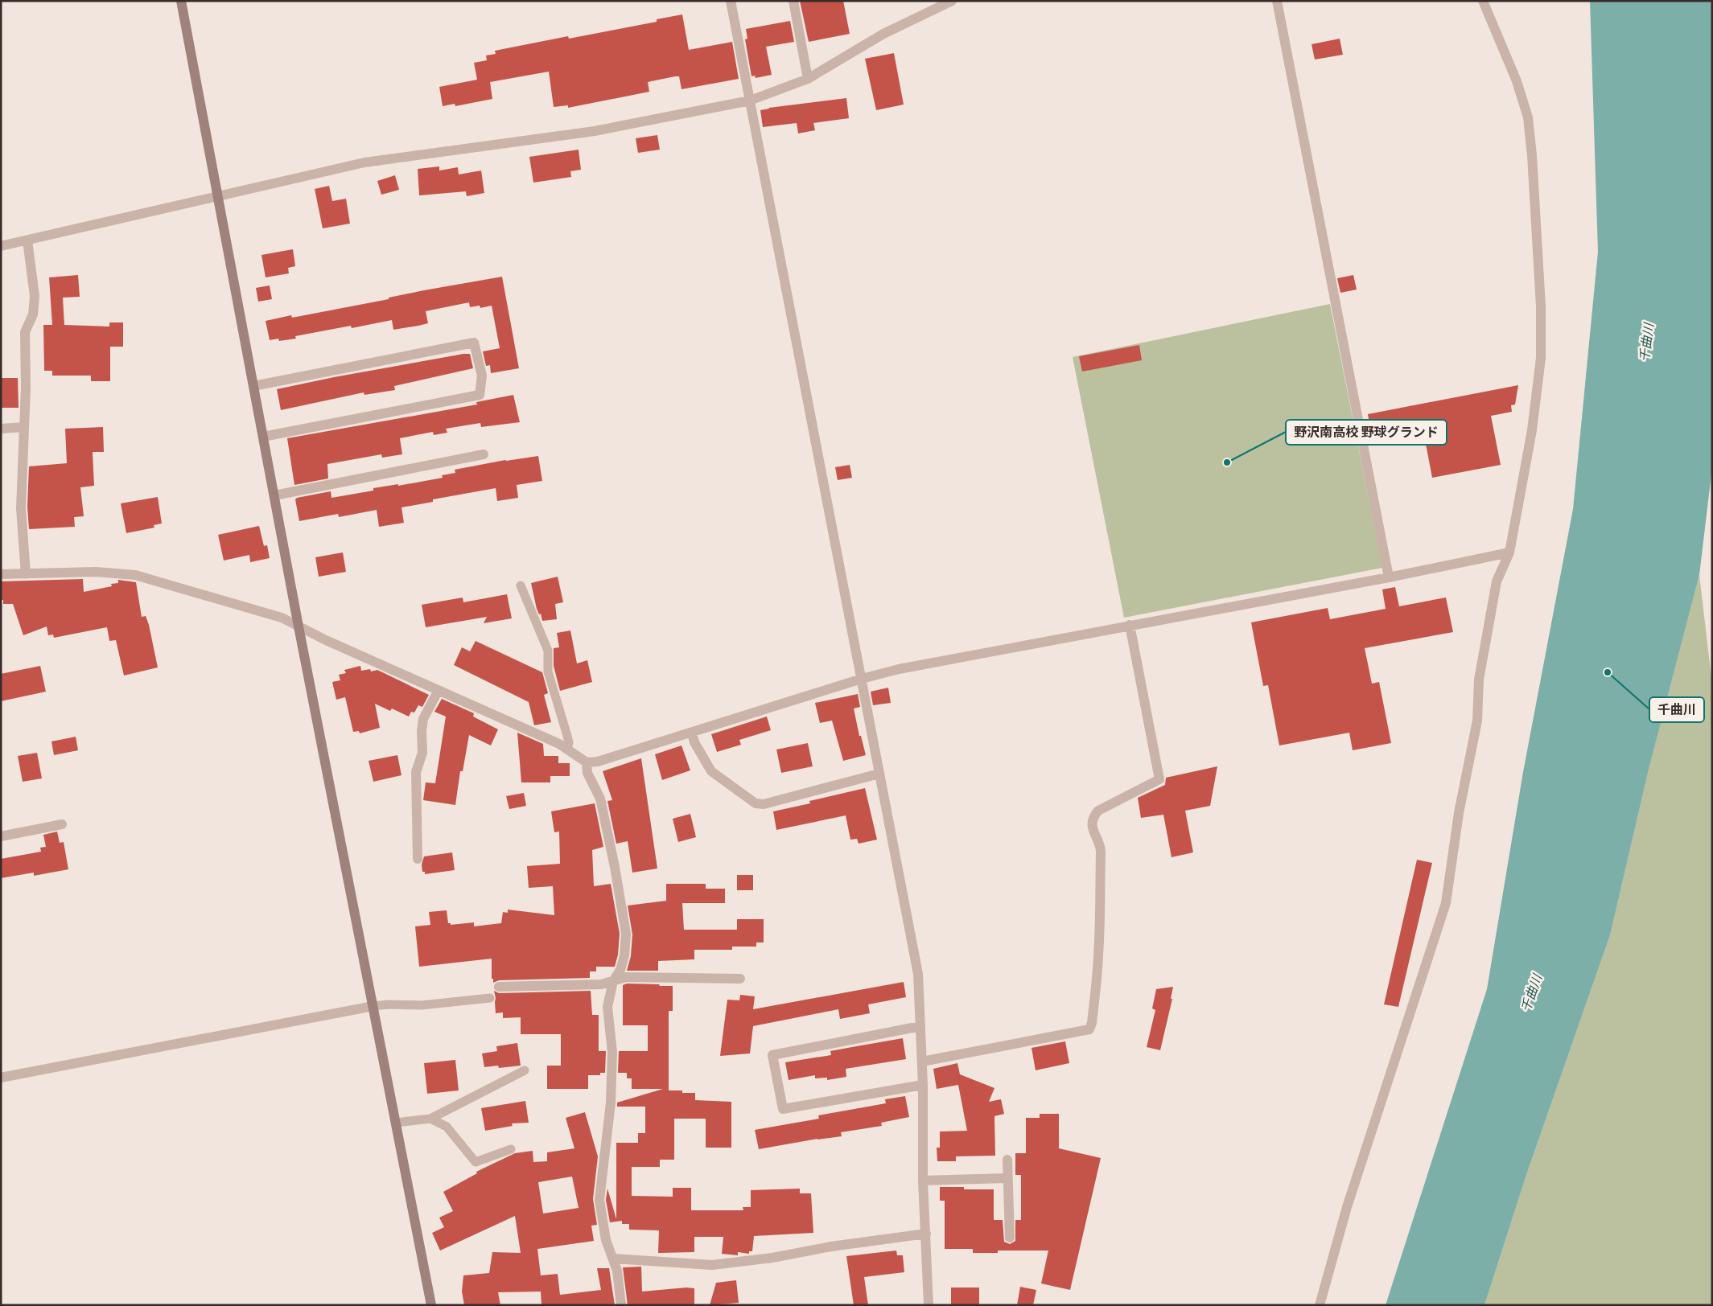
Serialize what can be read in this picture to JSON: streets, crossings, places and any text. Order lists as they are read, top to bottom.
{
  "water": ["千曲川"],
  "places": ["野沢南高校 野球グランド", "千曲川"]
}
